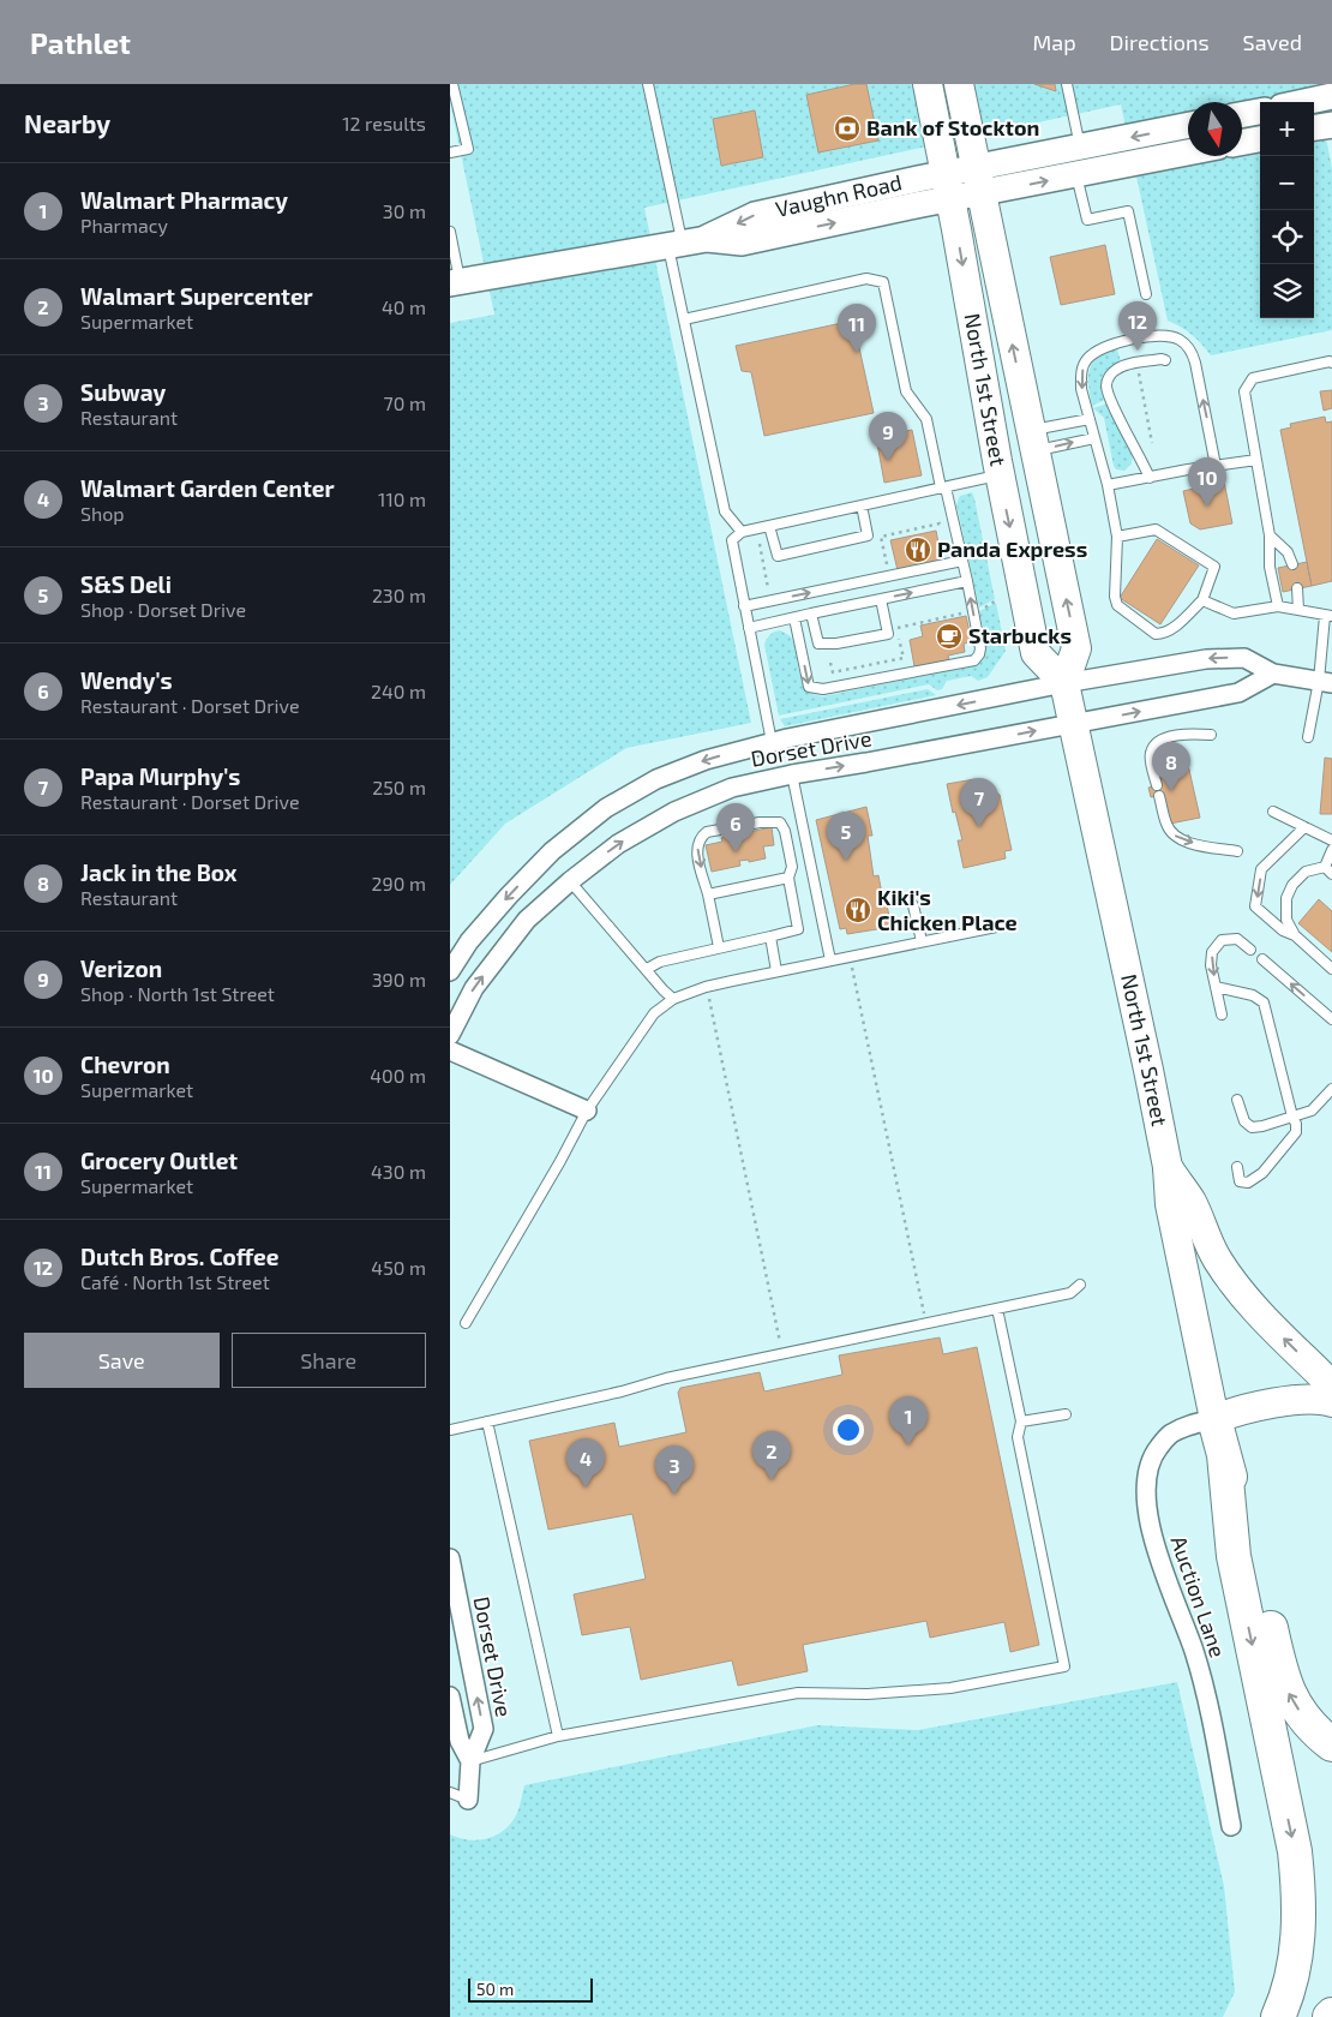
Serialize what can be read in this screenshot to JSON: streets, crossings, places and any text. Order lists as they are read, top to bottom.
{
  "streets": {
    "main road": ["North 1st Street"],
    "street": ["Vaughn Road", "Dorset Drive", "Auction Lane"]
  },
  "crossings": [
    ["Vaughn Road", "North 1st Street"],
    ["North 1st Street", "Dorset Drive"],
    ["North 1st Street", "Auction Lane"]
  ],
  "places": {
    "bank": ["Bank of Stockton"],
    "restaurant": ["Panda Express", "Kiki's Chicken Place"],
    "cafe": ["Starbucks"]
  },
  "scale_bar": "50 m",
  "north": "bottom",
  "page": {
    "header": "Pathlet",
    "nav": ["Map", "Directions", "Saved"],
    "heading": ["Nearby", "12 results"],
    "map_buttons": ["+", "−"],
    "list": [
      {
        "mark": "1",
        "name": "Walmart Pharmacy",
        "note": "Pharmacy",
        "value": "30 m"
      },
      {
        "mark": "2",
        "name": "Walmart Supercenter",
        "note": "Supermarket",
        "value": "40 m"
      },
      {
        "mark": "3",
        "name": "Subway",
        "note": "Restaurant",
        "value": "70 m"
      },
      {
        "mark": "4",
        "name": "Walmart Garden Center",
        "note": "Shop",
        "value": "110 m"
      },
      {
        "mark": "5",
        "name": "S&S Deli",
        "note": "Shop · Dorset Drive",
        "value": "230 m"
      },
      {
        "mark": "6",
        "name": "Wendy's",
        "note": "Restaurant · Dorset Drive",
        "value": "240 m"
      },
      {
        "mark": "7",
        "name": "Papa Murphy's",
        "note": "Restaurant · Dorset Drive",
        "value": "250 m"
      },
      {
        "mark": "8",
        "name": "Jack in the Box",
        "note": "Restaurant",
        "value": "290 m"
      },
      {
        "mark": "9",
        "name": "Verizon",
        "note": "Shop · North 1st Street",
        "value": "390 m"
      },
      {
        "mark": "10",
        "name": "Chevron",
        "note": "Supermarket",
        "value": "400 m"
      },
      {
        "mark": "11",
        "name": "Grocery Outlet",
        "note": "Supermarket",
        "value": "430 m"
      },
      {
        "mark": "12",
        "name": "Dutch Bros. Coffee",
        "note": "Café · North 1st Street",
        "value": "450 m"
      }
    ],
    "pins": [
      "12",
      "11",
      "9",
      "10",
      "8",
      "7",
      "6",
      "5",
      "1",
      "2",
      "4",
      "3"
    ],
    "buttons": ["Save", "Share"],
    "scale": "50 m"
  }
}
